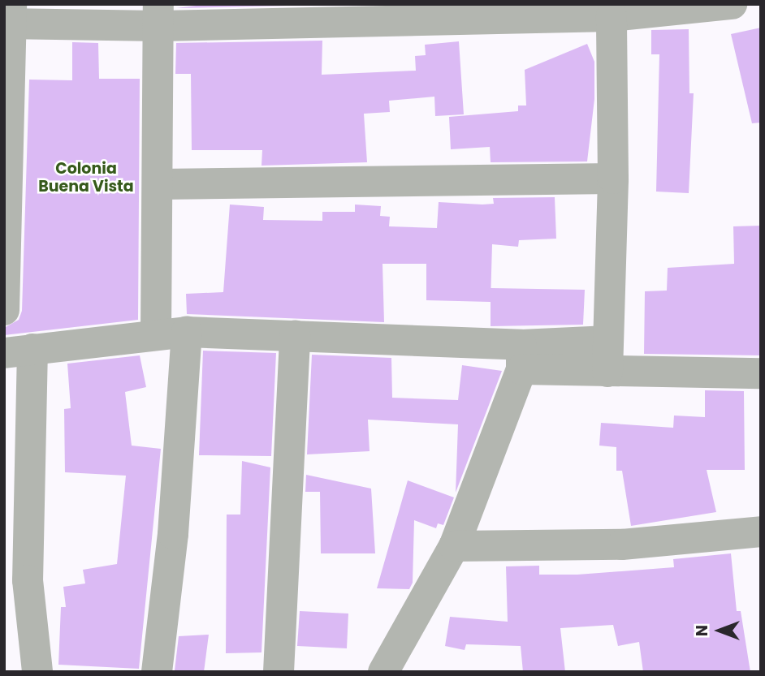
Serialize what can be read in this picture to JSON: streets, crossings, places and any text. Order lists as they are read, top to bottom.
{
  "districts": ["Colonia Buena Vista"],
  "north": "left"
}
